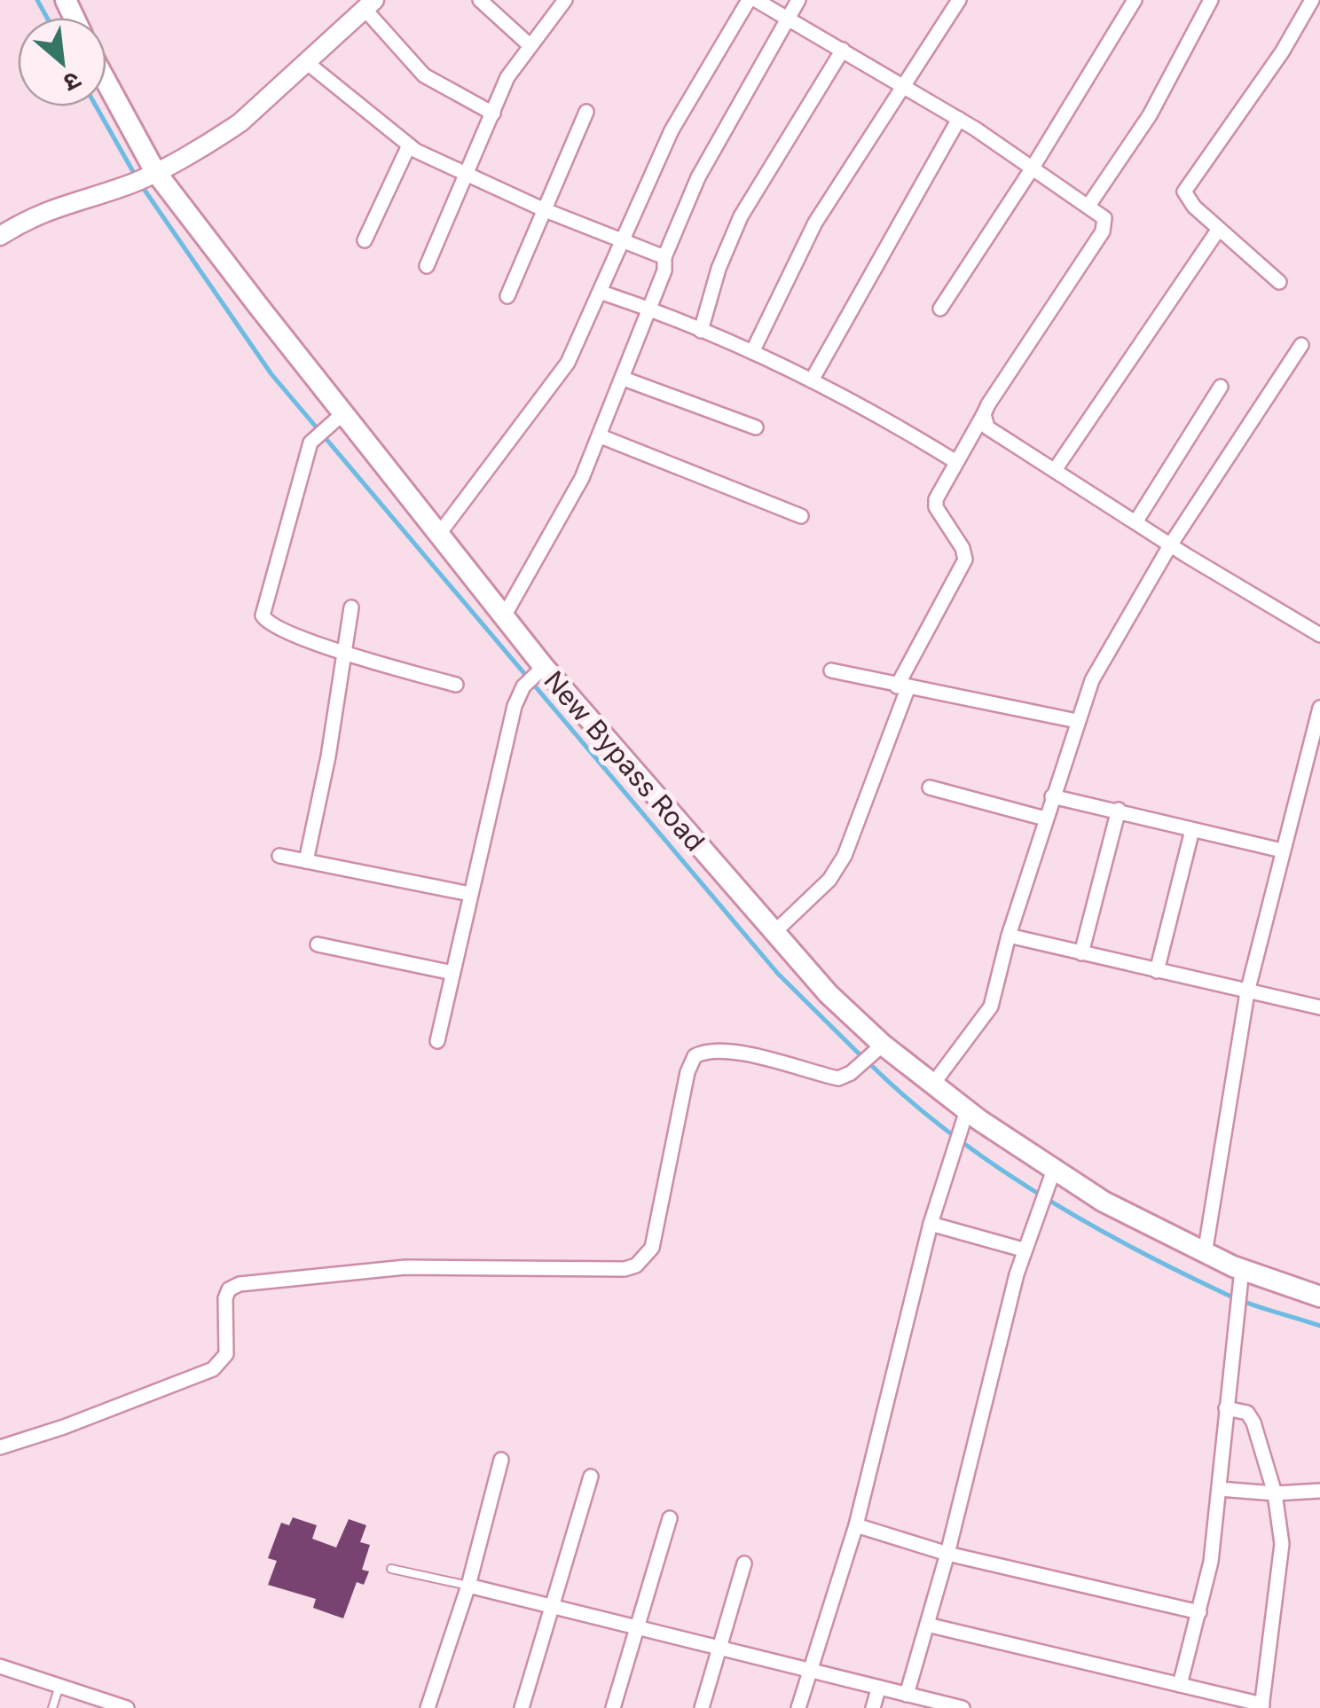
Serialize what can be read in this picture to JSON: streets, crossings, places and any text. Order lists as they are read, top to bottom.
{
  "streets": {
    "main road": ["New Bypass Road"]
  },
  "north": "bottom right"
}
